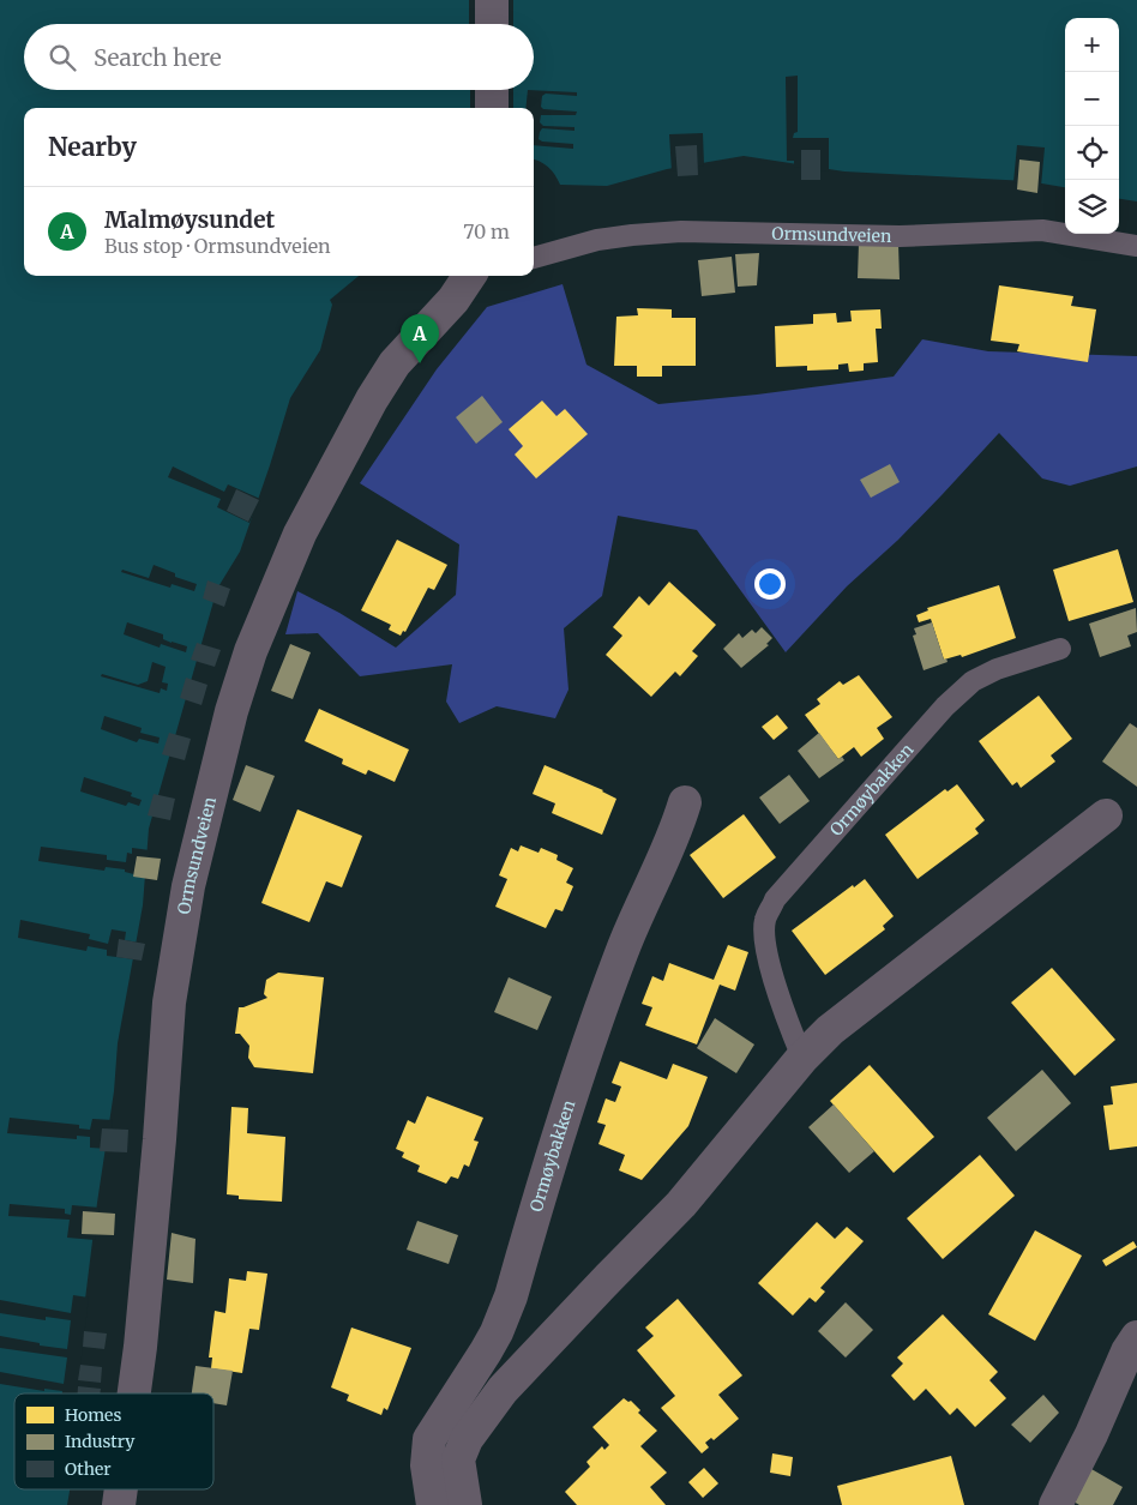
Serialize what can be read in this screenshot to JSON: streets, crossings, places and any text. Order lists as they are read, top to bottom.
{
  "streets": {
    "street": ["Ormsundveien", "Ormøybakken"]
  },
  "legend": ["Homes", "Industry", "Other"],
  "page": {
    "map_buttons": ["+", "−"],
    "search": "Search here",
    "heading": "Nearby",
    "list": [
      {
        "mark": "A",
        "name": "Malmøysundet",
        "note": "Bus stop · Ormsundveien",
        "value": "70 m"
      }
    ],
    "pins": "A"
  }
}
